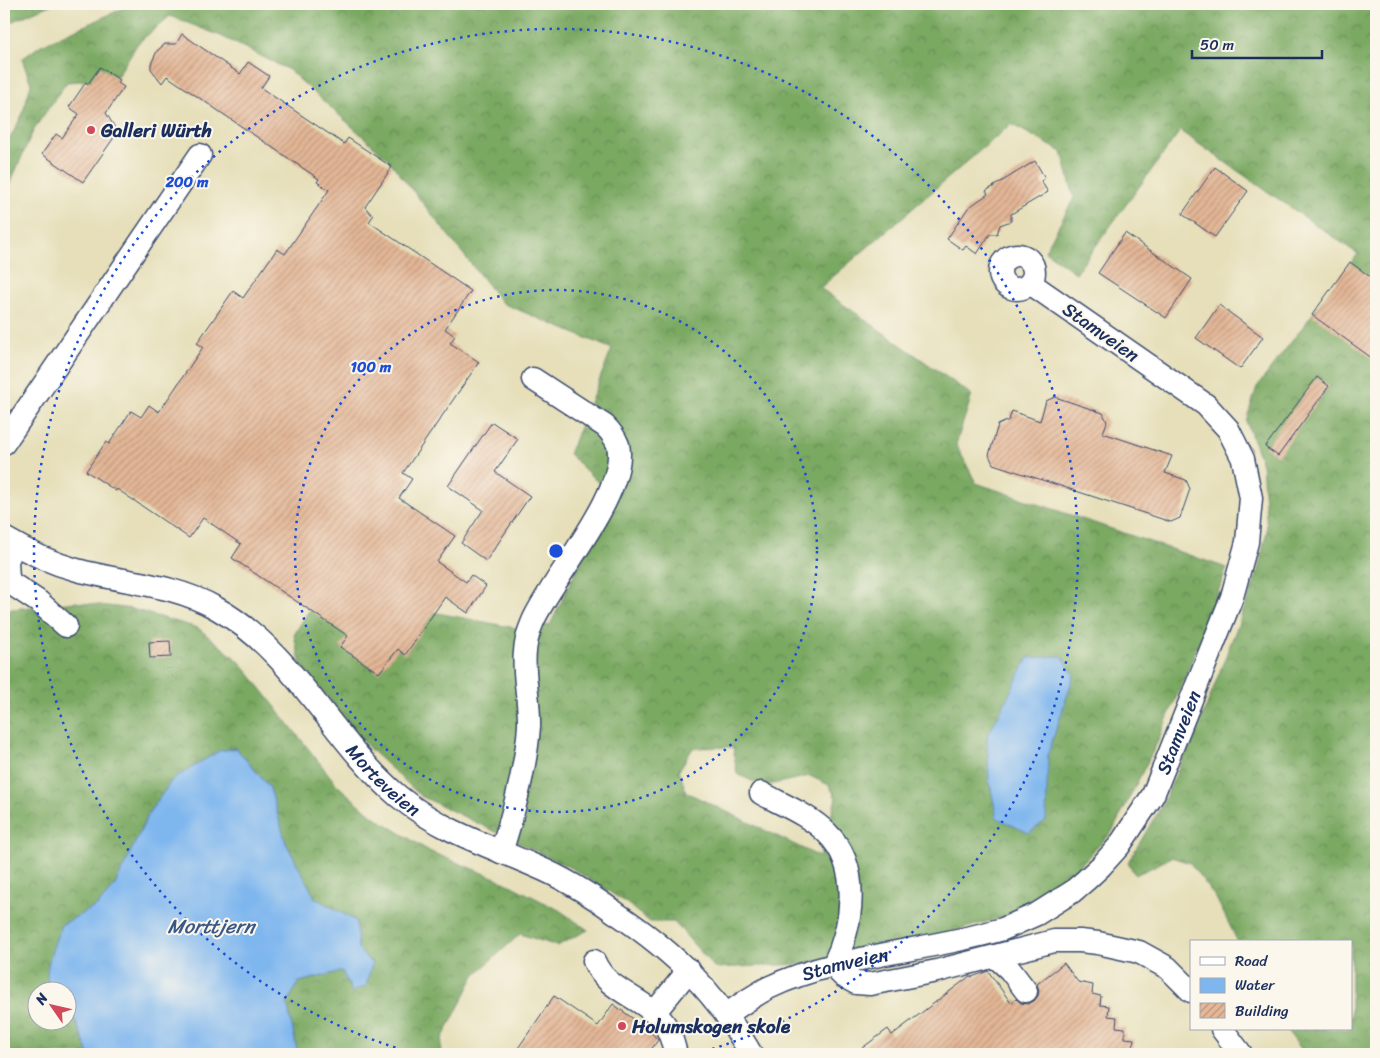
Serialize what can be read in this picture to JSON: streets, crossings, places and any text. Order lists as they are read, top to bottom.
{
  "streets": {
    "street": ["Stamveien", "Morteveien"]
  },
  "crossings": [
    ["Stamveien", "Morteveien"]
  ],
  "water": ["Morttjern"],
  "places": ["Galleri Würth", "Holumskogen skole"],
  "legend": ["Road", "Water", "Building"],
  "scale_bar": "50 m",
  "north": "top left",
  "rings": ["200 m", "100 m"]
}
